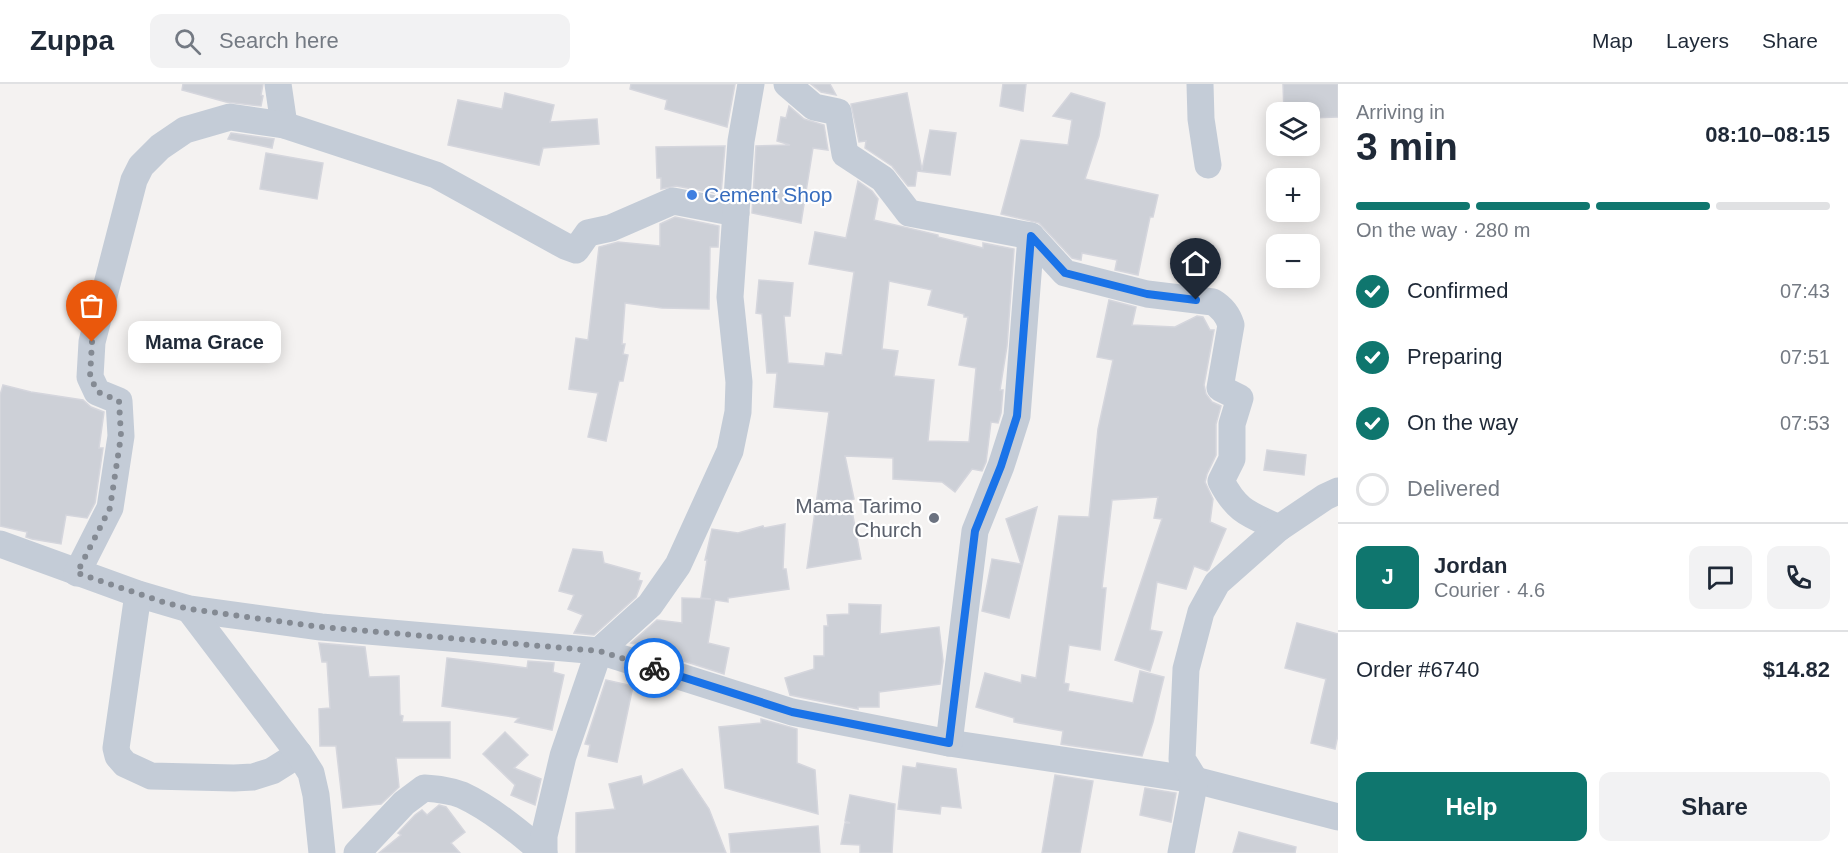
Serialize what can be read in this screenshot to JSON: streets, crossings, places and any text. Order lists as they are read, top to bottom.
{
  "places": ["Cement Shop", "Mama Grace", "Mama Tarimo Church"],
  "page": {
    "header": "Zuppa",
    "search": "Search here",
    "nav": ["Map", "Layers", "Share"],
    "heading": ["3 min", "Arriving in", "08:10–08:15"],
    "panel": [
      "Jordan",
      "Courier · 4.6",
      "Order #6740",
      "$14.82"
    ],
    "map_buttons": ["+", "−"],
    "bar": "On the way · 280 m",
    "list": [
      ["Confirmed", "07:43"],
      ["Preparing", "07:51"],
      ["On the way", "07:53"],
      "Delivered"
    ],
    "bubble": "Mama Grace",
    "round": "J",
    "buttons": ["Help", "Share"]
  }
}
